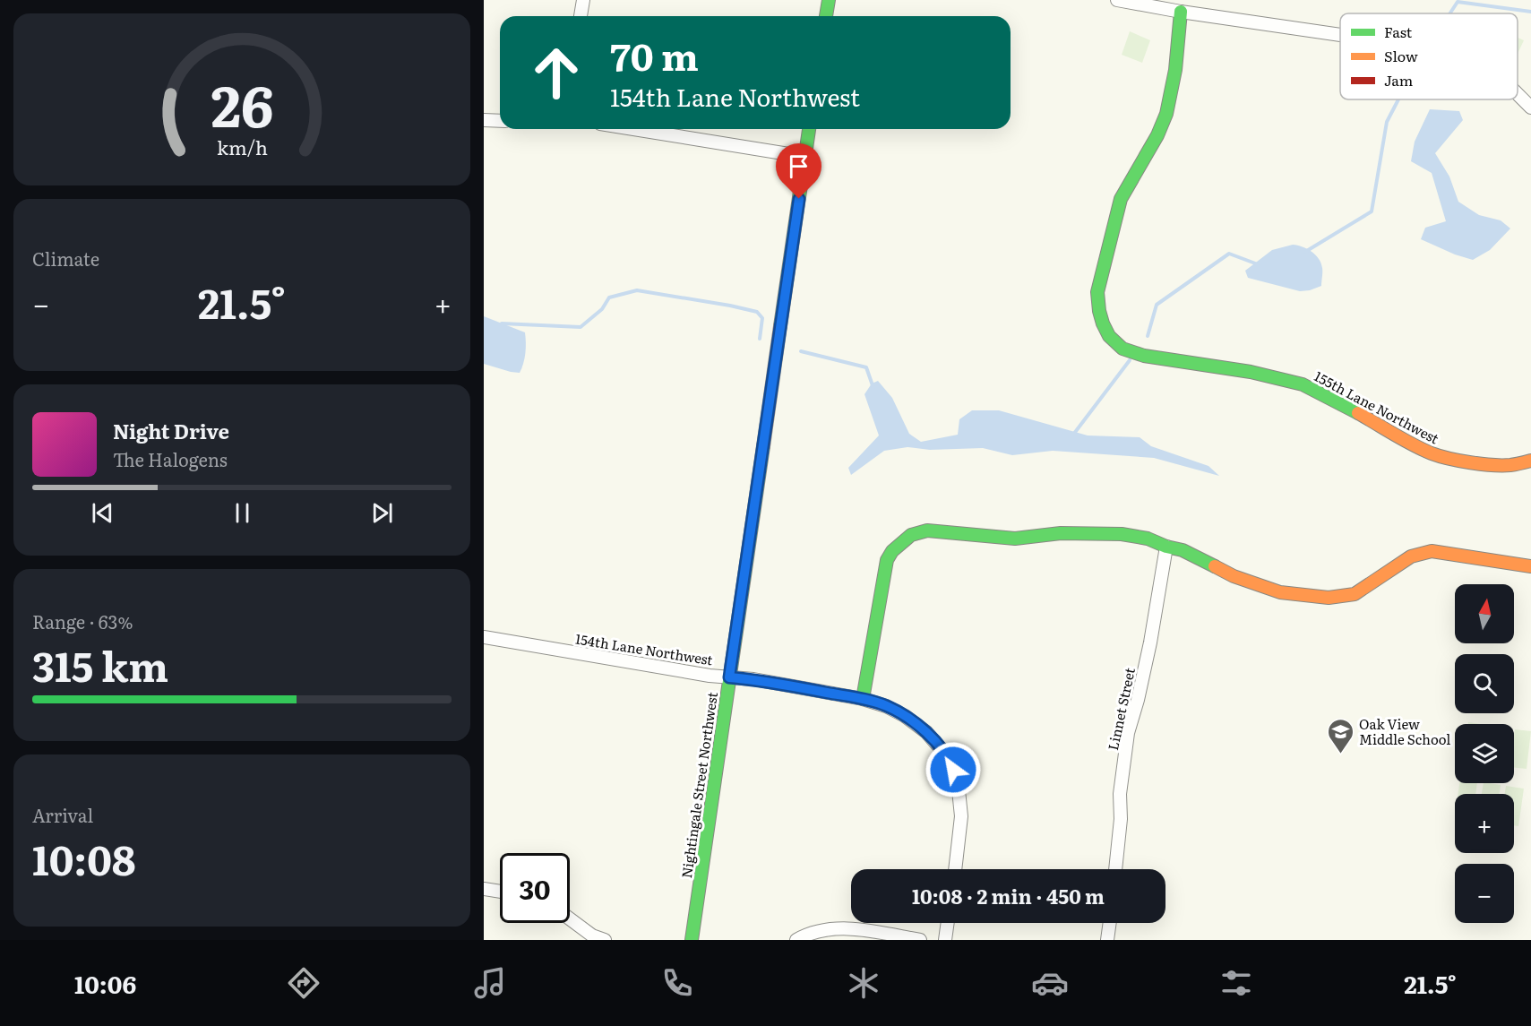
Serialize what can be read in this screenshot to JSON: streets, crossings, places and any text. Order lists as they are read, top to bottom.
{
  "streets": {
    "street": [
      "155th Lane Northwest",
      "154th Lane Northwest",
      "Linnet Street",
      "Nightingale Street Northwest"
    ]
  },
  "crossings": [
    ["154th Lane Northwest", "Nightingale Street Northwest"]
  ],
  "places": {
    "school or university": ["Oak View Middle School"]
  },
  "legend": ["Fast", "Slow", "Jam"],
  "north": "top",
  "page": {
    "turn": ["70 m", "154th Lane Northwest"],
    "tile": [
      "Climate",
      ["Range · 63%", "315 km"],
      ["Arrival", "10:08"]
    ],
    "heat": ["−", "21.5°", "+"],
    "song": ["Night Drive", "The Halogens"],
    "map_buttons": ["+", "−"],
    "limit": "30",
    "trip": "10:08 · 2 min · 450 m",
    "tabs": ["10:06", "21.5°"],
    "gauge": ["26", "km/h"]
  }
}
